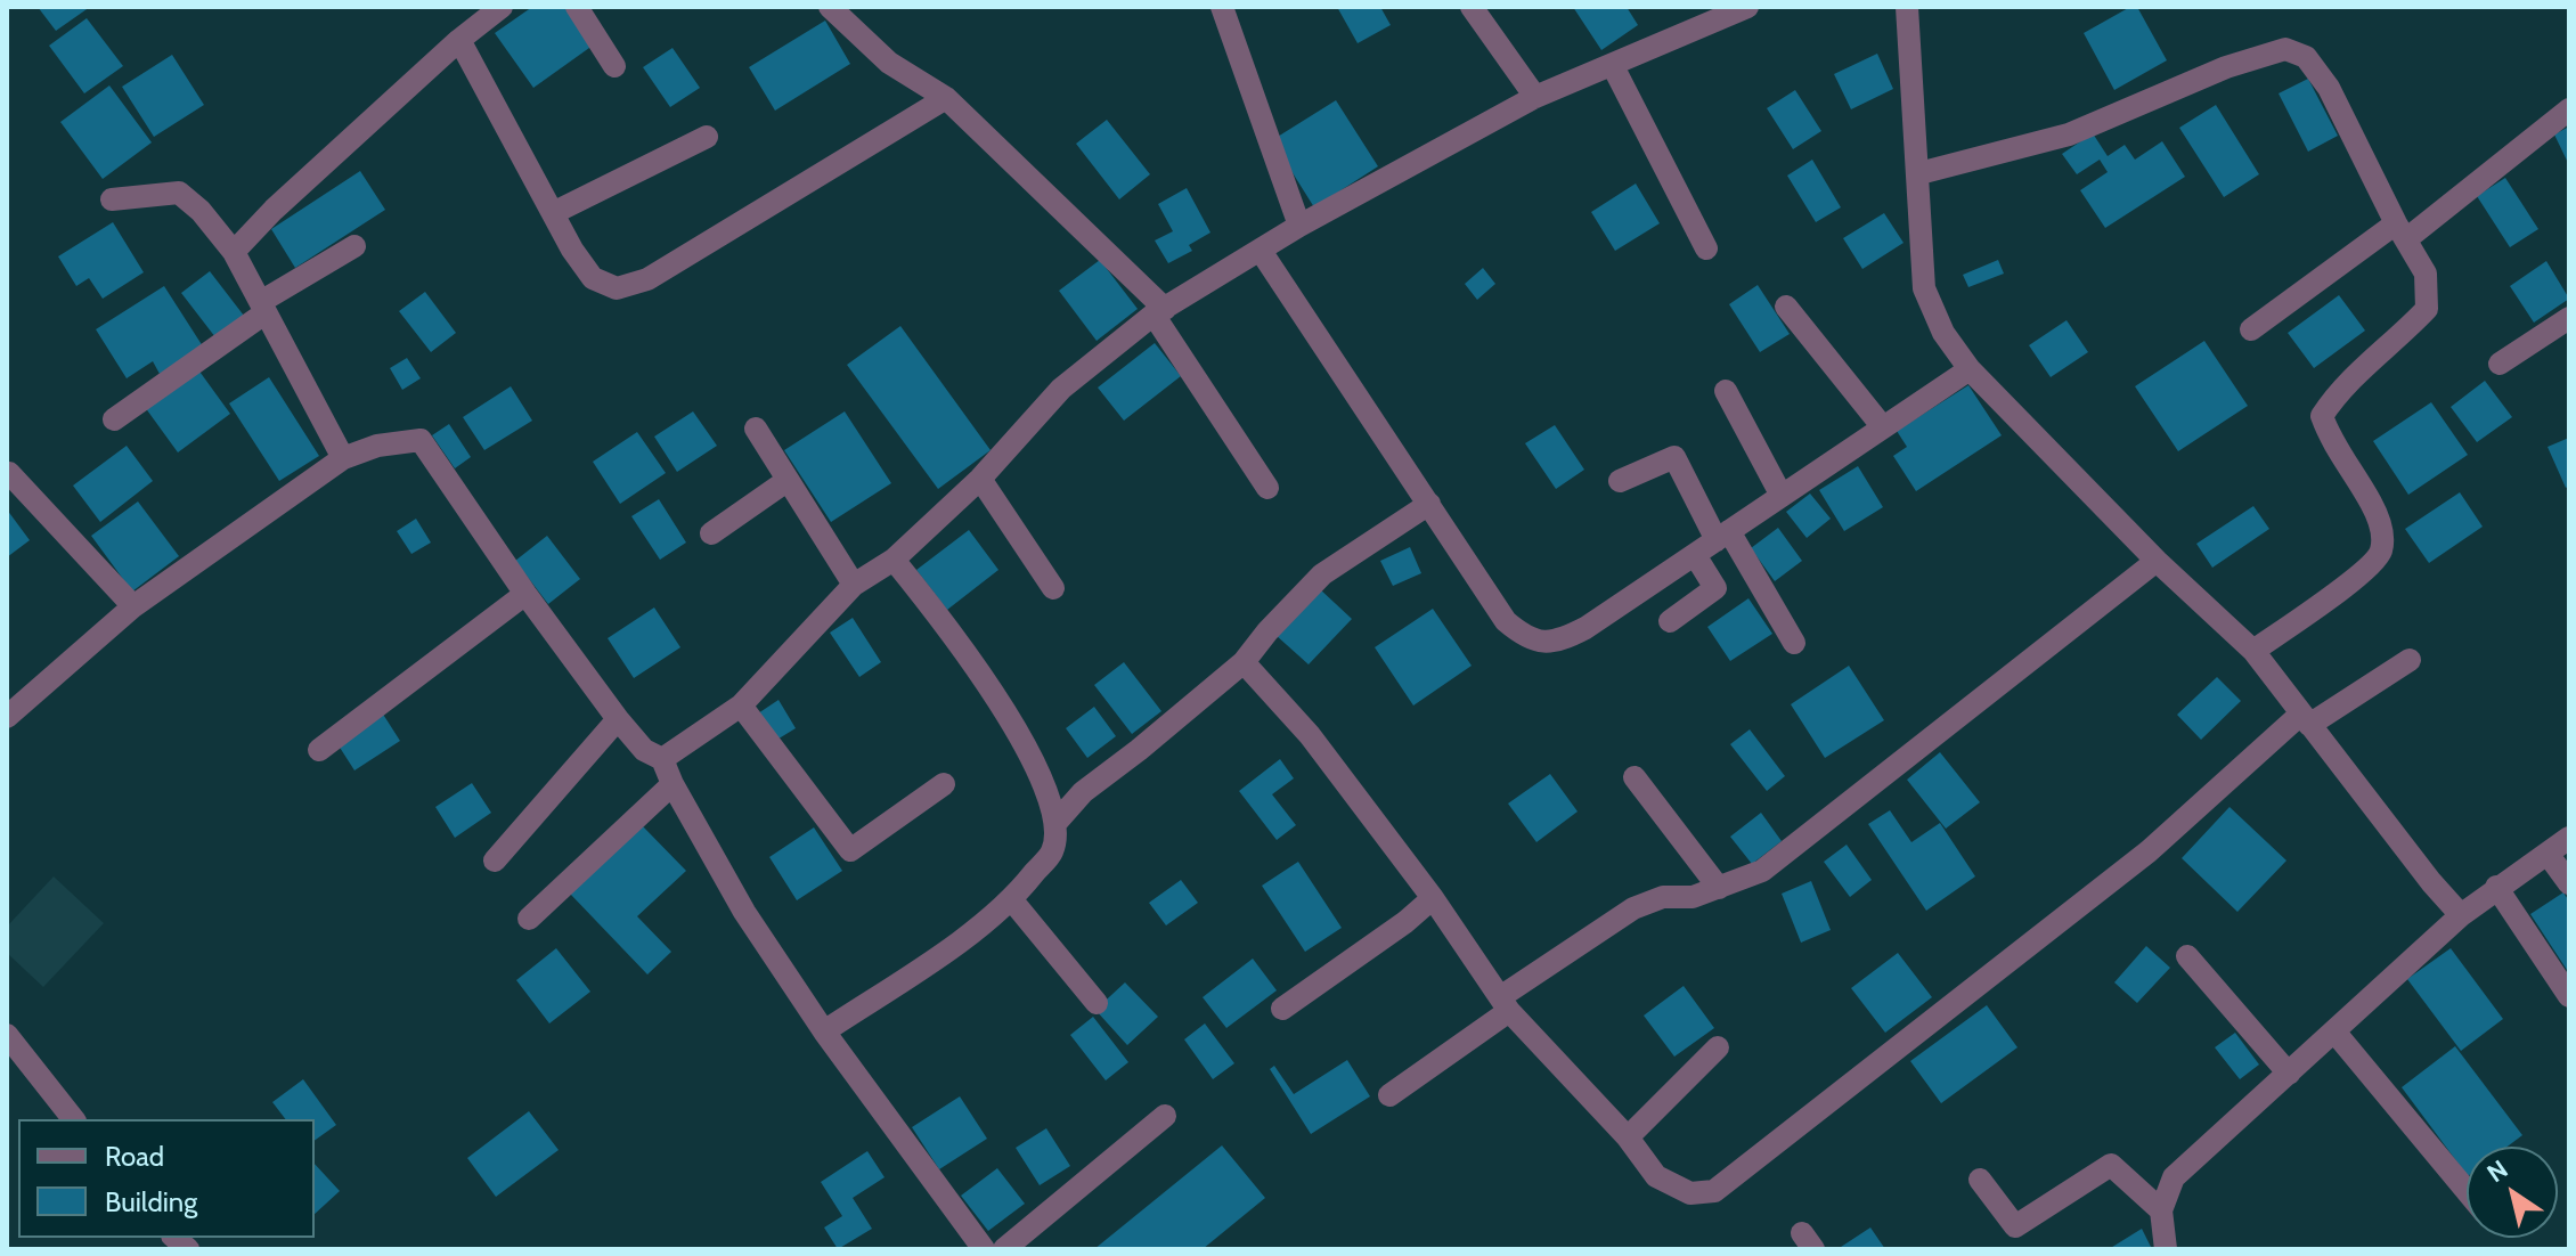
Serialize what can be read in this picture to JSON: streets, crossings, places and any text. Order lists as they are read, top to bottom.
{
  "legend": ["Road", "Building"],
  "north": "top left"
}
